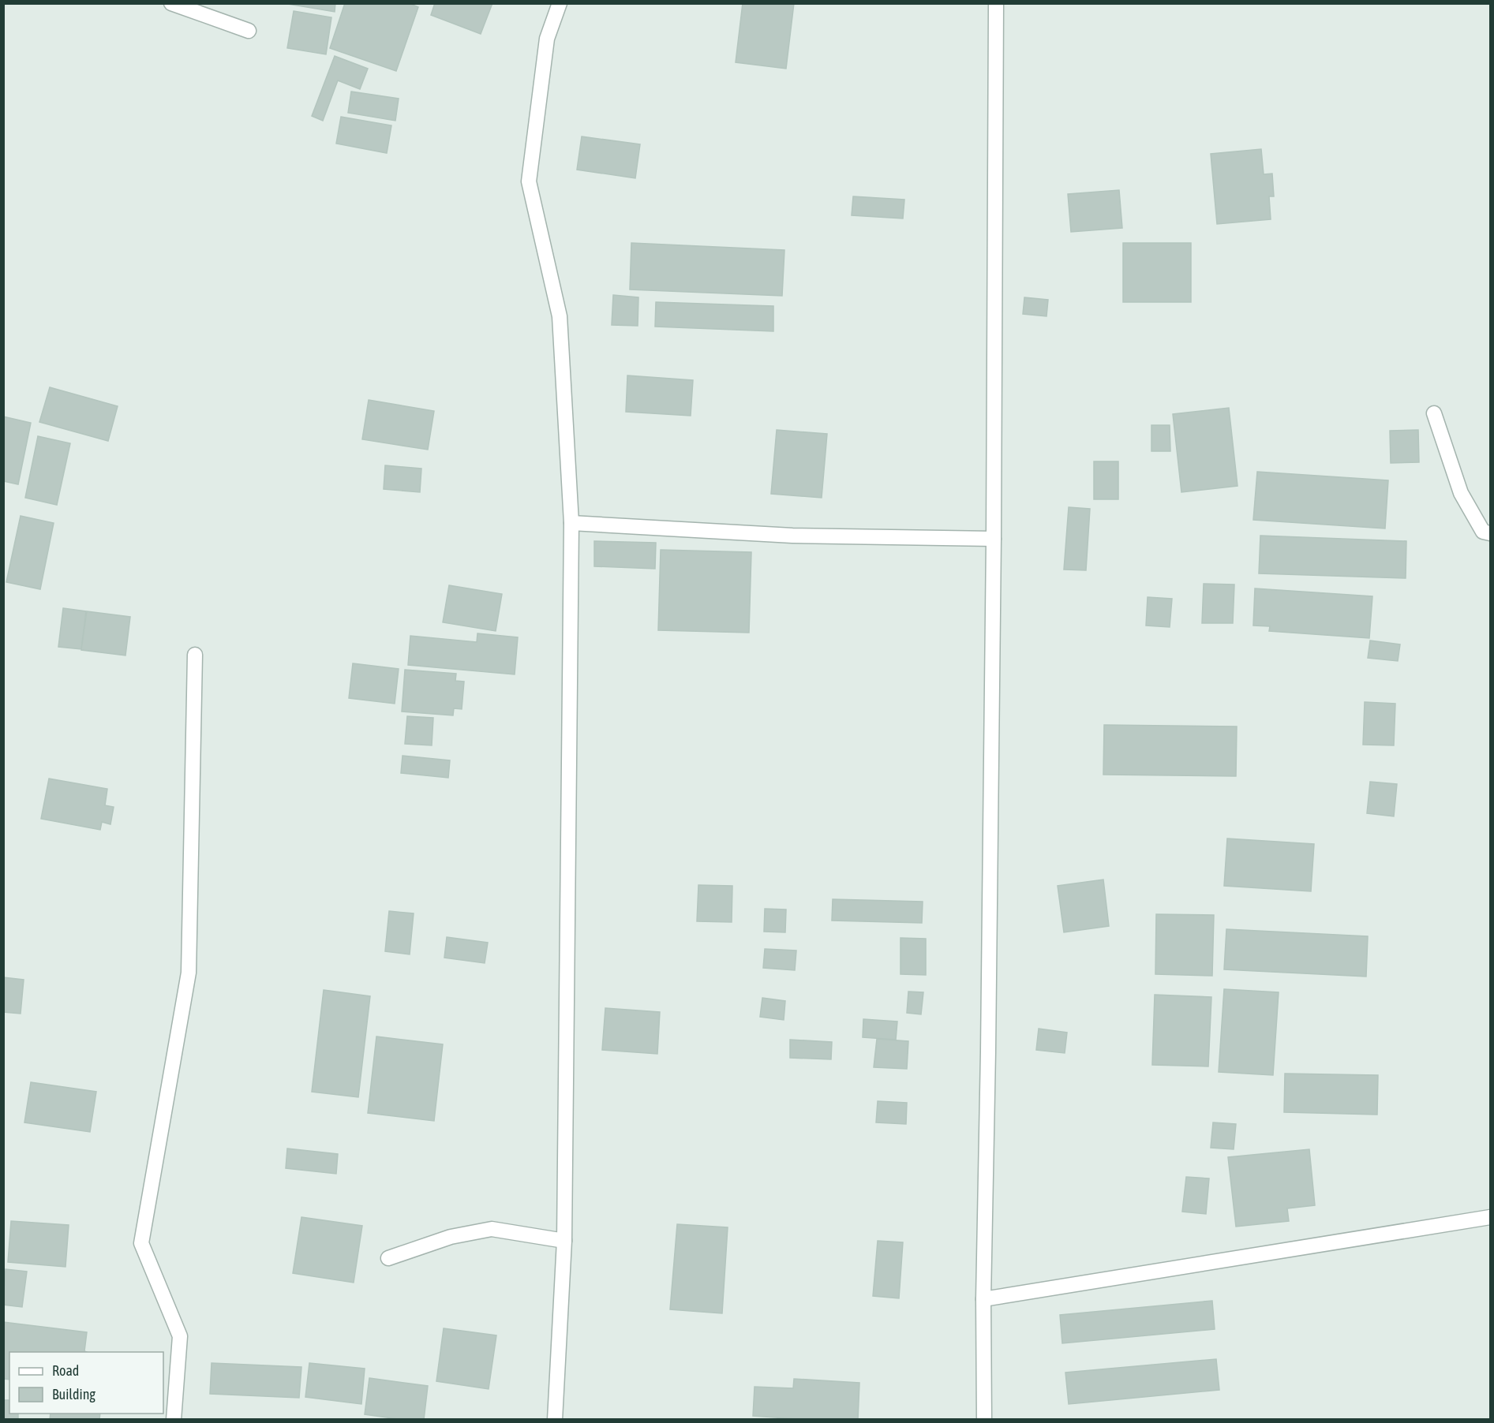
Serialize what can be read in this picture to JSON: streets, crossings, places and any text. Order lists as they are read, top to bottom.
{
  "legend": ["Road", "Building"]
}
